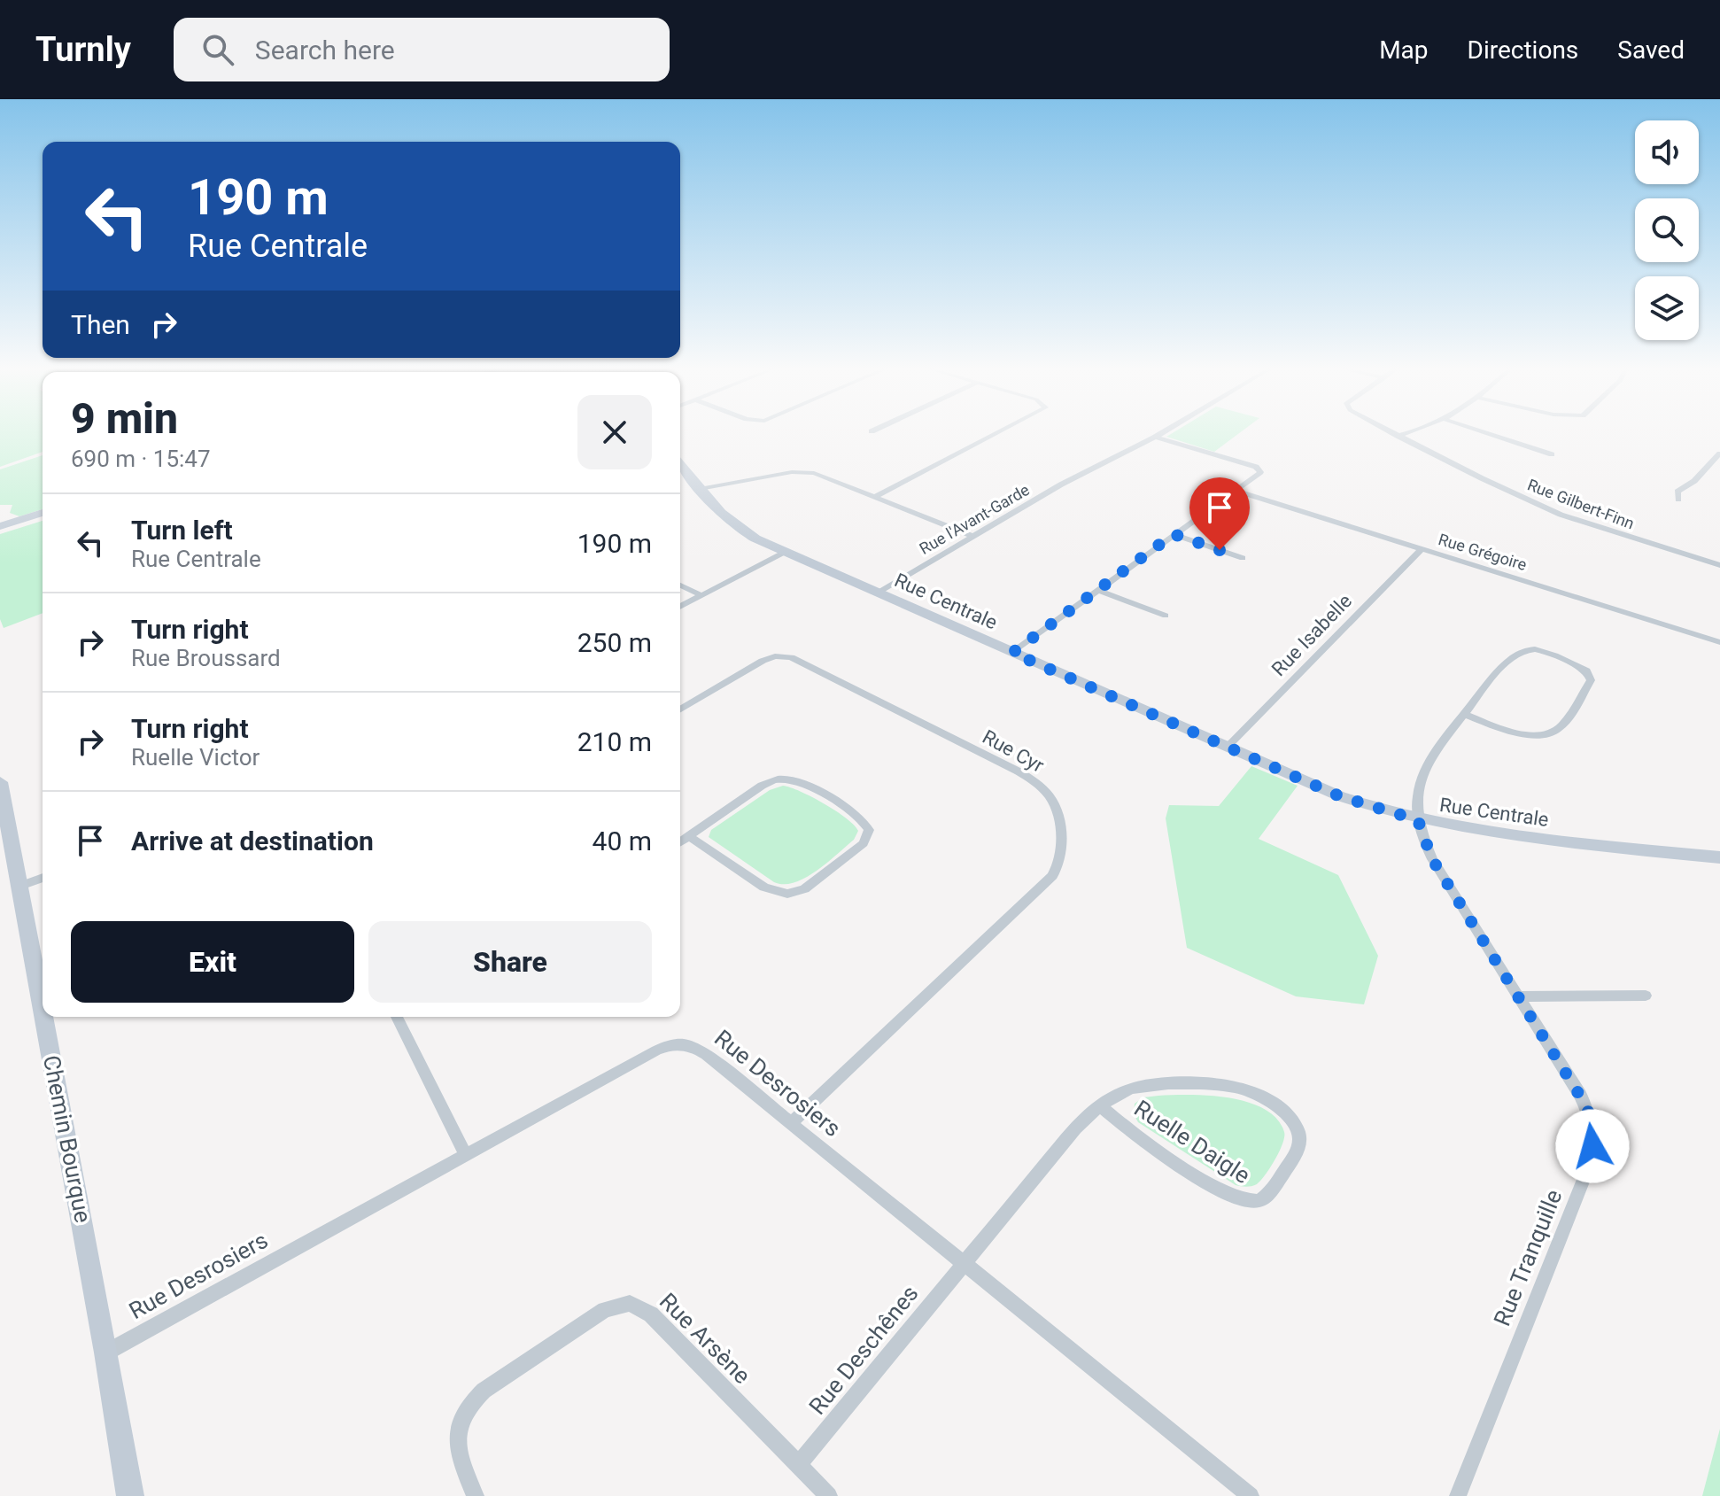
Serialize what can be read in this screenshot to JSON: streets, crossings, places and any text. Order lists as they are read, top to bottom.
{
  "streets": {
    "street": [
      "Rue Gilbert-Finn",
      "Rue l'Avant-Garde",
      "Rue Grégoire",
      "Rue Centrale",
      "Rue Isabelle",
      "Rue Cyr",
      "Rue Desrosiers",
      "Chemin Bourque",
      "Ruelle Daigle",
      "Rue Tranquille",
      "Rue Arsène",
      "Rue Deschênes"
    ]
  },
  "crossings": [
    ["Rue l'Avant-Garde", "Rue Centrale"],
    ["Rue Grégoire", "Rue Isabelle"],
    ["Rue Centrale", "Rue Isabelle"],
    ["Rue Centrale", "Rue Tranquille"],
    ["Rue Cyr", "Rue Desrosiers"],
    ["Rue Desrosiers", "Chemin Bourque"],
    ["Rue Desrosiers", "Ruelle Daigle"],
    ["Rue Desrosiers", "Rue Deschênes"],
    ["Ruelle Daigle", "Rue Deschênes"],
    ["Rue Arsène", "Rue Deschênes"]
  ],
  "page": {
    "header": "Turnly",
    "search": "Search here",
    "nav": ["Map", "Directions", "Saved"],
    "turn": ["190 m", "Rue Centrale"],
    "then": "Then",
    "heading": ["9 min", "690 m · 15:47"],
    "list": [
      {
        "name": "Turn left",
        "note": "Rue Centrale",
        "value": "190 m"
      },
      {
        "name": "Turn right",
        "note": "Rue Broussard",
        "value": "250 m"
      },
      {
        "name": "Turn right",
        "note": "Ruelle Victor",
        "value": "210 m"
      },
      {
        "name": "Arrive at destination",
        "value": "40 m"
      }
    ],
    "buttons": ["Exit", "Share"]
  }
}
